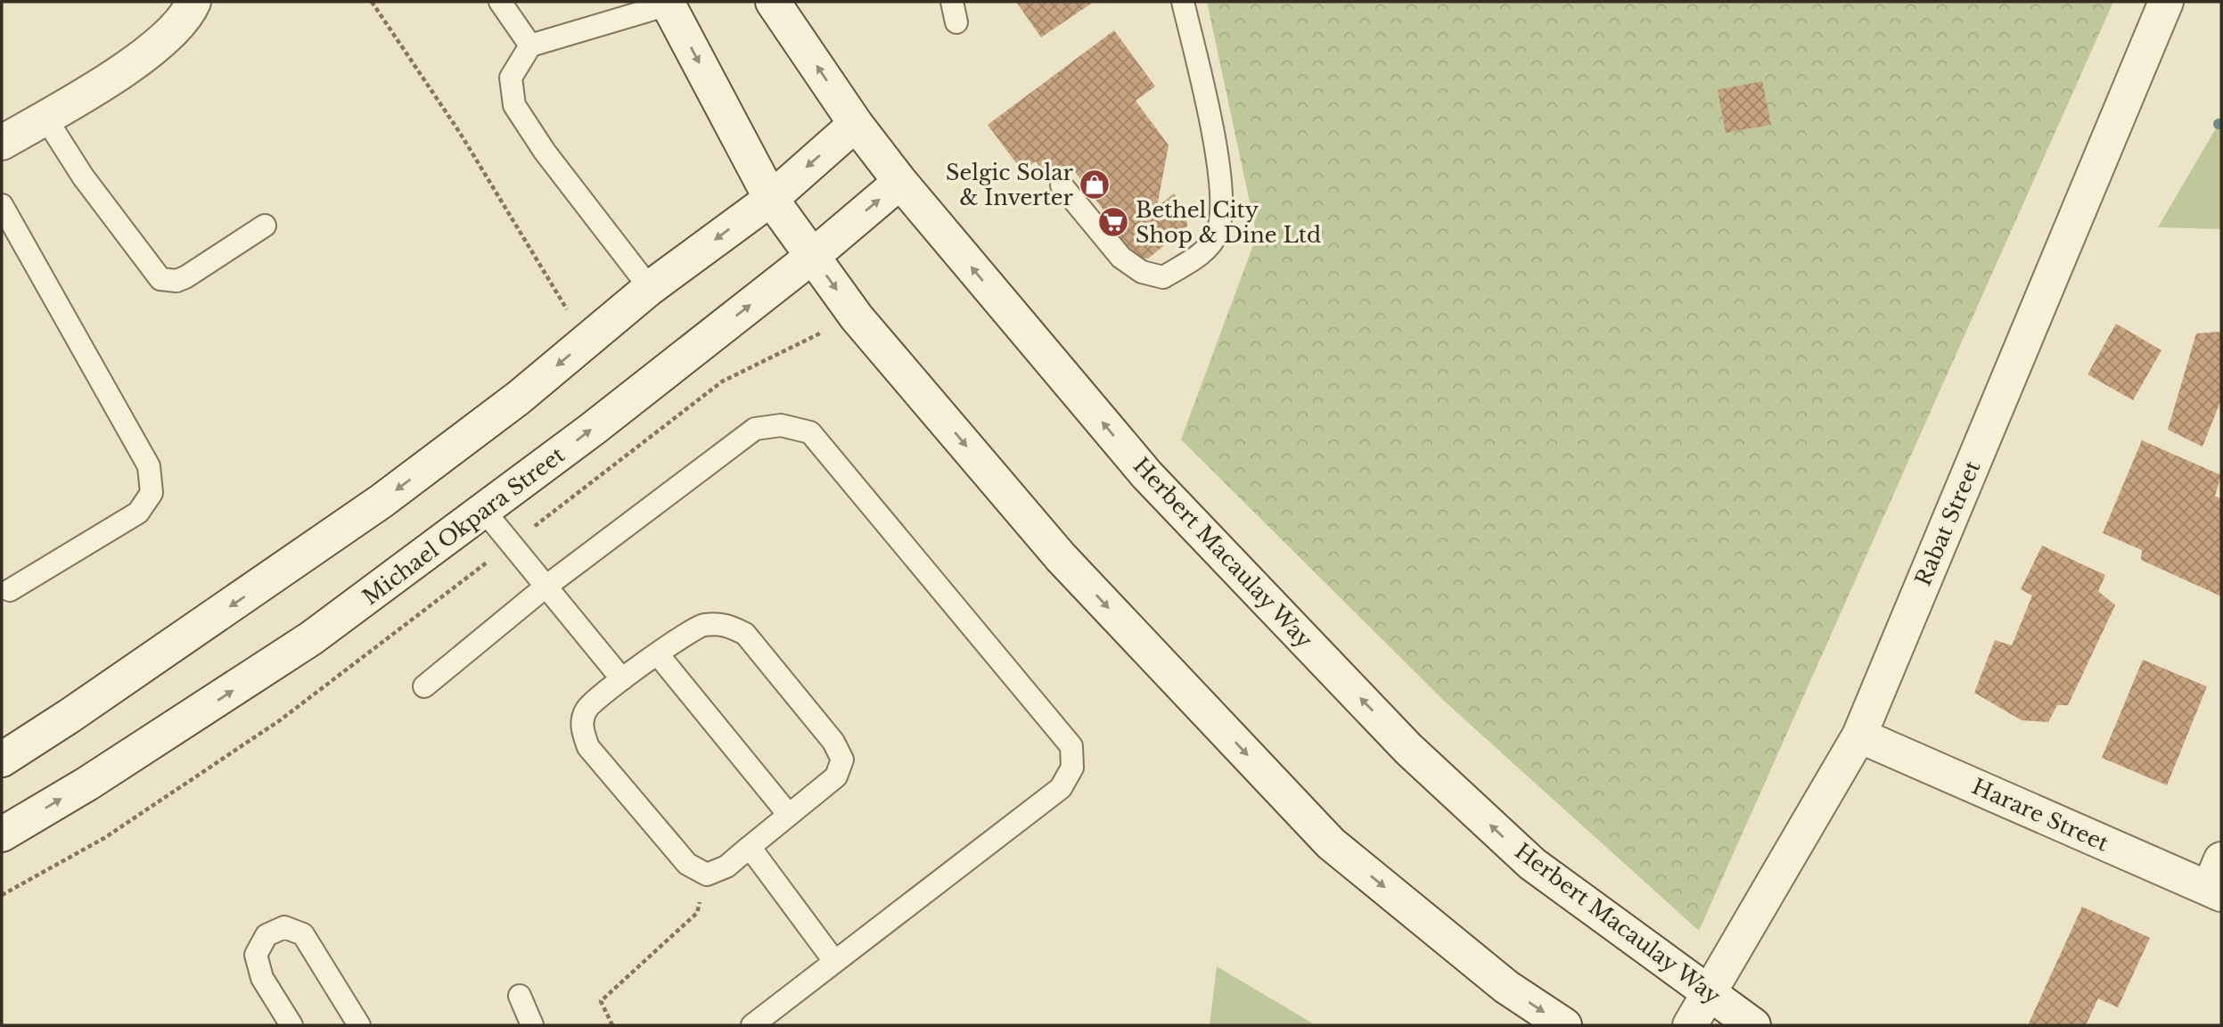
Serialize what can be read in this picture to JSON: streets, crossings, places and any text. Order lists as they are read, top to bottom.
{
  "streets": {
    "main road": [
      "Rabat Street",
      "Michael Okpara Street",
      "Herbert Macaulay Way",
      "Harare Street"
    ]
  },
  "crossings": [
    ["Rabat Street", "Herbert Macaulay Way"],
    ["Rabat Street", "Harare Street"],
    ["Michael Okpara Street", "Herbert Macaulay Way"]
  ],
  "places": {
    "shop": ["Selgic Solar & Inverter"],
    "supermarket": ["Bethel City Shop & Dine Ltd"]
  }
}
